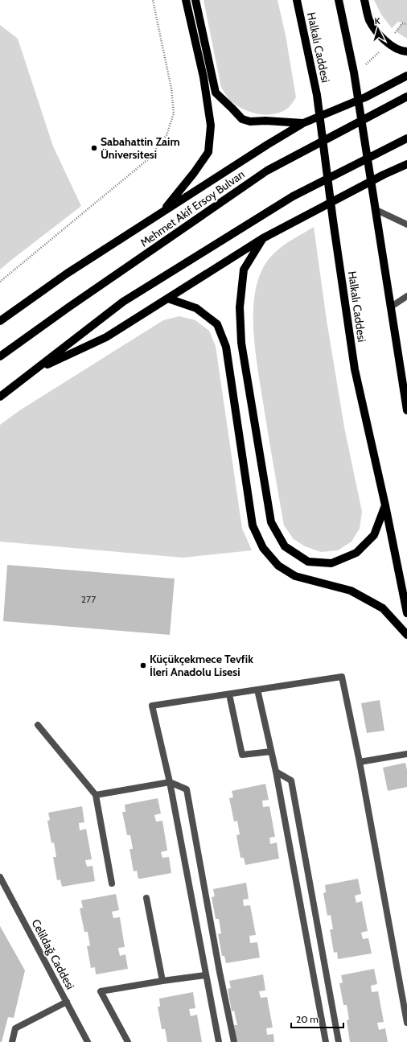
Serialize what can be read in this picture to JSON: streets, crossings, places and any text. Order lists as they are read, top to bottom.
{
  "streets": {
    "main road": ["Halkalı Caddesi", "Mehmet Akif Ersoy Bulvarı"],
    "street": ["Celildağ Caddesi"]
  },
  "places": ["Sabahattin Zaim Üniversitesi", "Küçükçekmece Tevfik İleri Anadolu Lisesi"],
  "house_numbers": ["277"],
  "scale_bar": "20 m",
  "north": "top"
}
